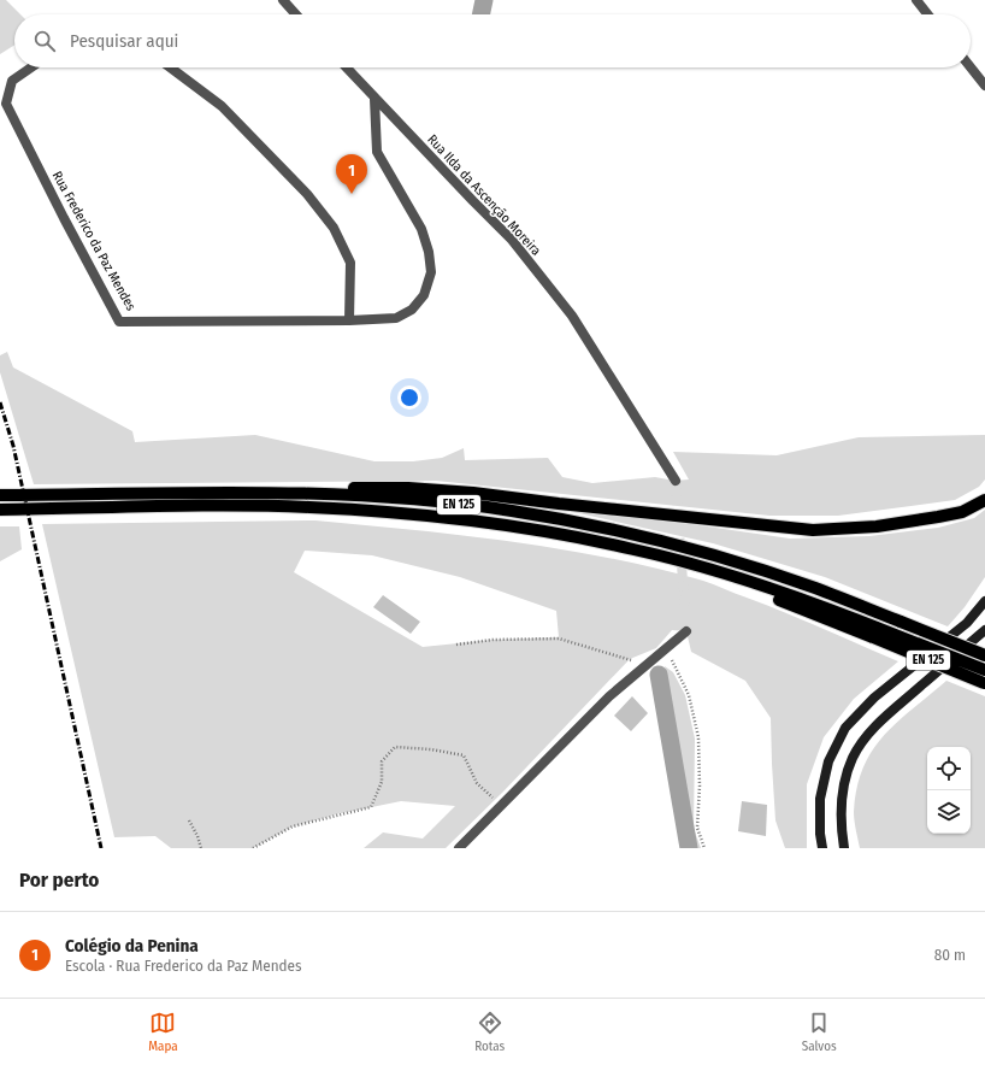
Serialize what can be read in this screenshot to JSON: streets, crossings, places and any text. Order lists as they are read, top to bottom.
{
  "streets": {
    "main road": ["EN 125"],
    "street": ["Rua Ilda da Ascenção Moreira", "Rua Frederico da Paz Mendes"]
  },
  "crossings": [
    ["Rua Ilda da Ascenção Moreira", "Rua Frederico da Paz Mendes"]
  ],
  "page": {
    "search": "Pesquisar aqui",
    "pins": "1",
    "heading": "Por perto",
    "list": [
      {
        "mark": "1",
        "name": "Colégio da Penina",
        "note": "Escola · Rua Frederico da Paz Mendes",
        "value": "80 m"
      }
    ],
    "nav": ["Mapa", "Rotas", "Salvos"]
  }
}
